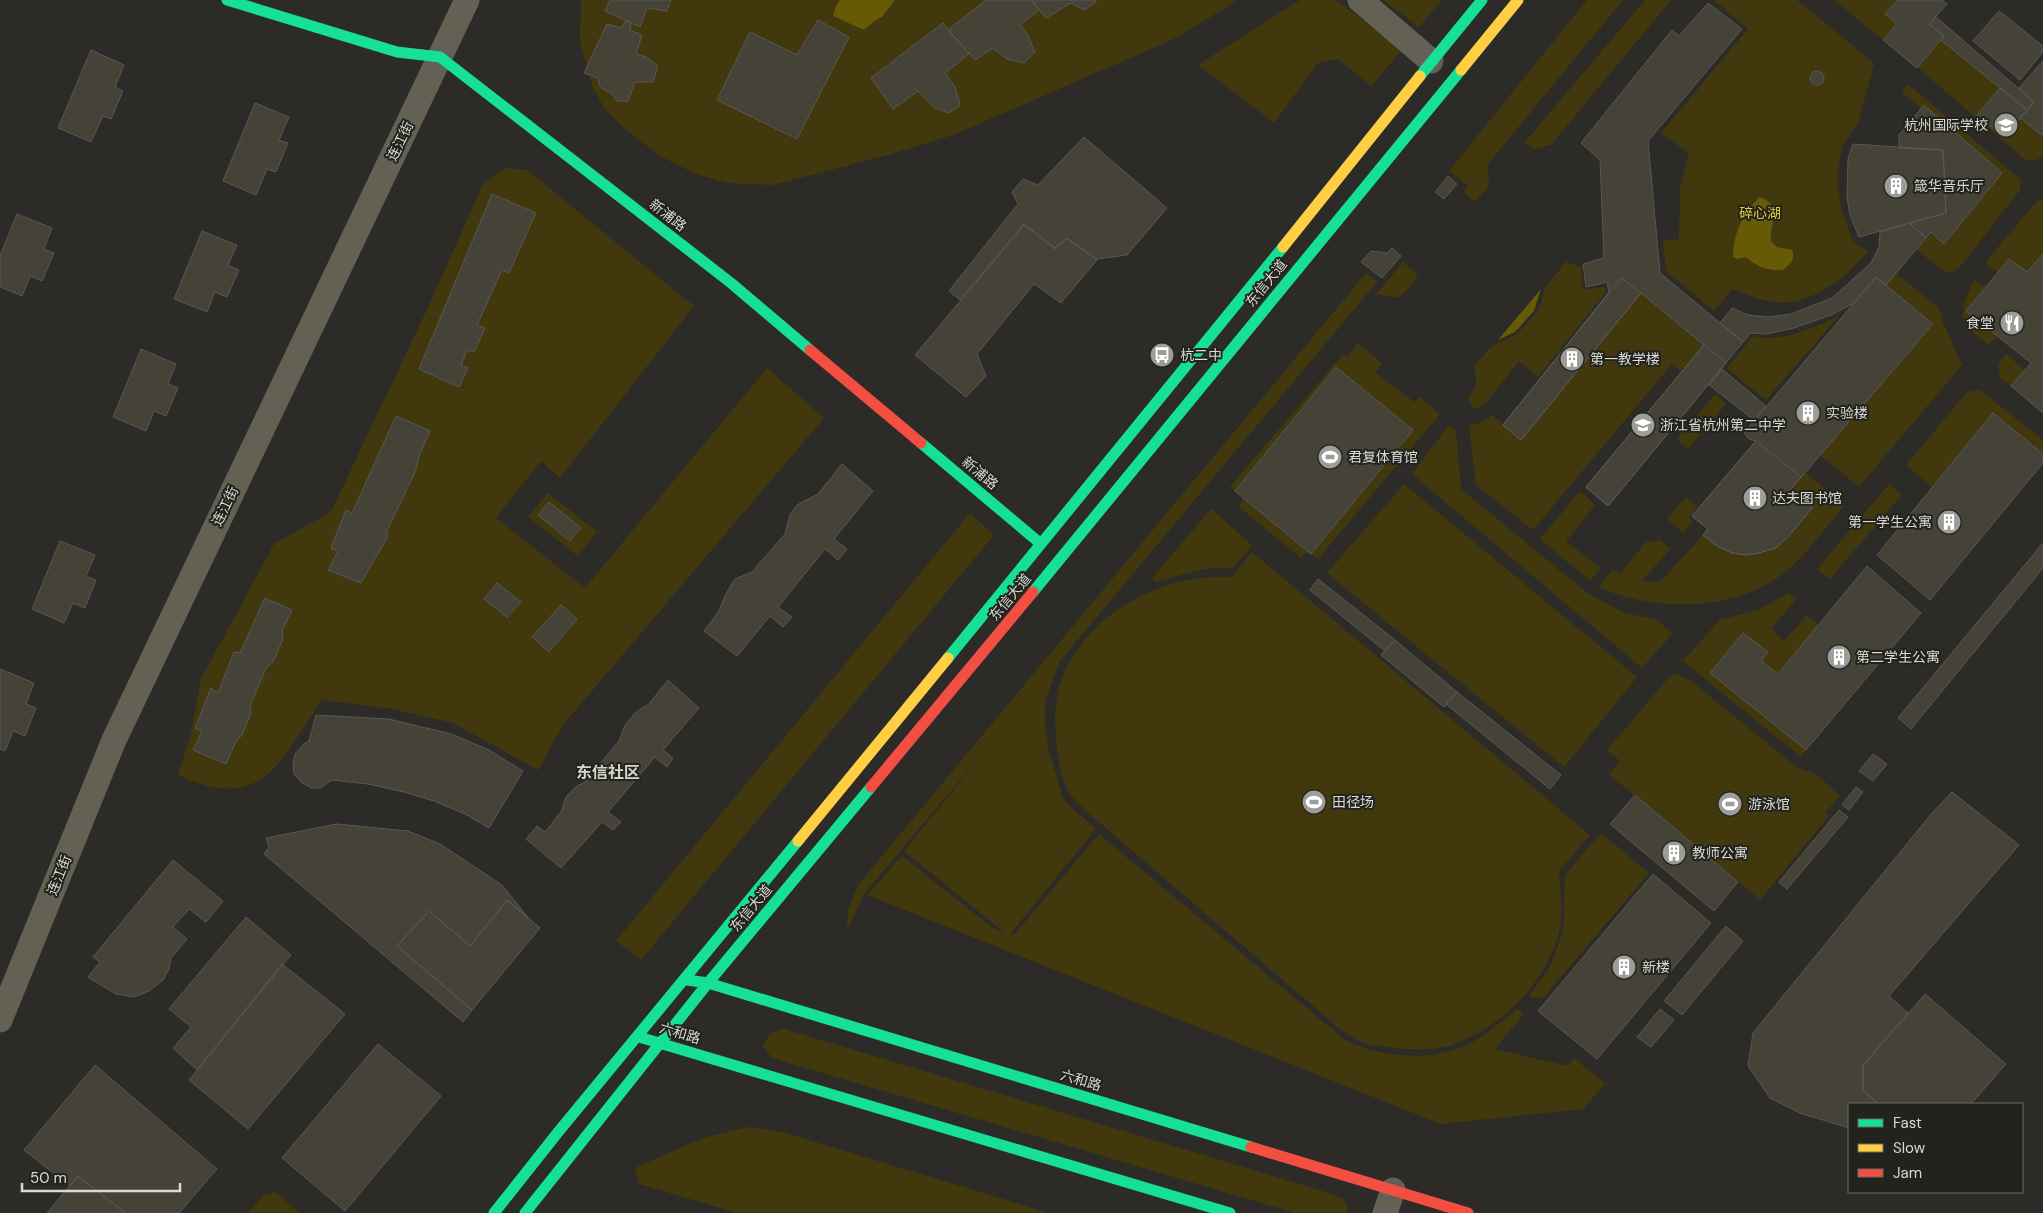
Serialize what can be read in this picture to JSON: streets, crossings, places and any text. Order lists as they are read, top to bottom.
{
  "streets": {
    "main road": ["新浦路", "东信大道", "六和路"],
    "street": ["连江街"]
  },
  "crossings": [
    ["连江街", "新浦路"],
    ["新浦路", "东信大道"],
    ["东信大道", "六和路"]
  ],
  "districts": ["东信社区"],
  "parks": ["碎心湖"],
  "places": {
    "school or university": ["杭州国际学校", "浙江省杭州第二中学"],
    "building": [
      "箴华音乐厅",
      "第一教学楼",
      "实验楼",
      "达夫图书馆",
      "第一学生公寓",
      "第二学生公寓",
      "教师公寓",
      "新楼"
    ],
    "restaurant": ["食堂"],
    "bus stop": ["杭二中"],
    "sports": ["君复体育馆", "田径场", "游泳馆"]
  },
  "legend": ["Fast", "Slow", "Jam"],
  "scale_bar": "50 m"
}
